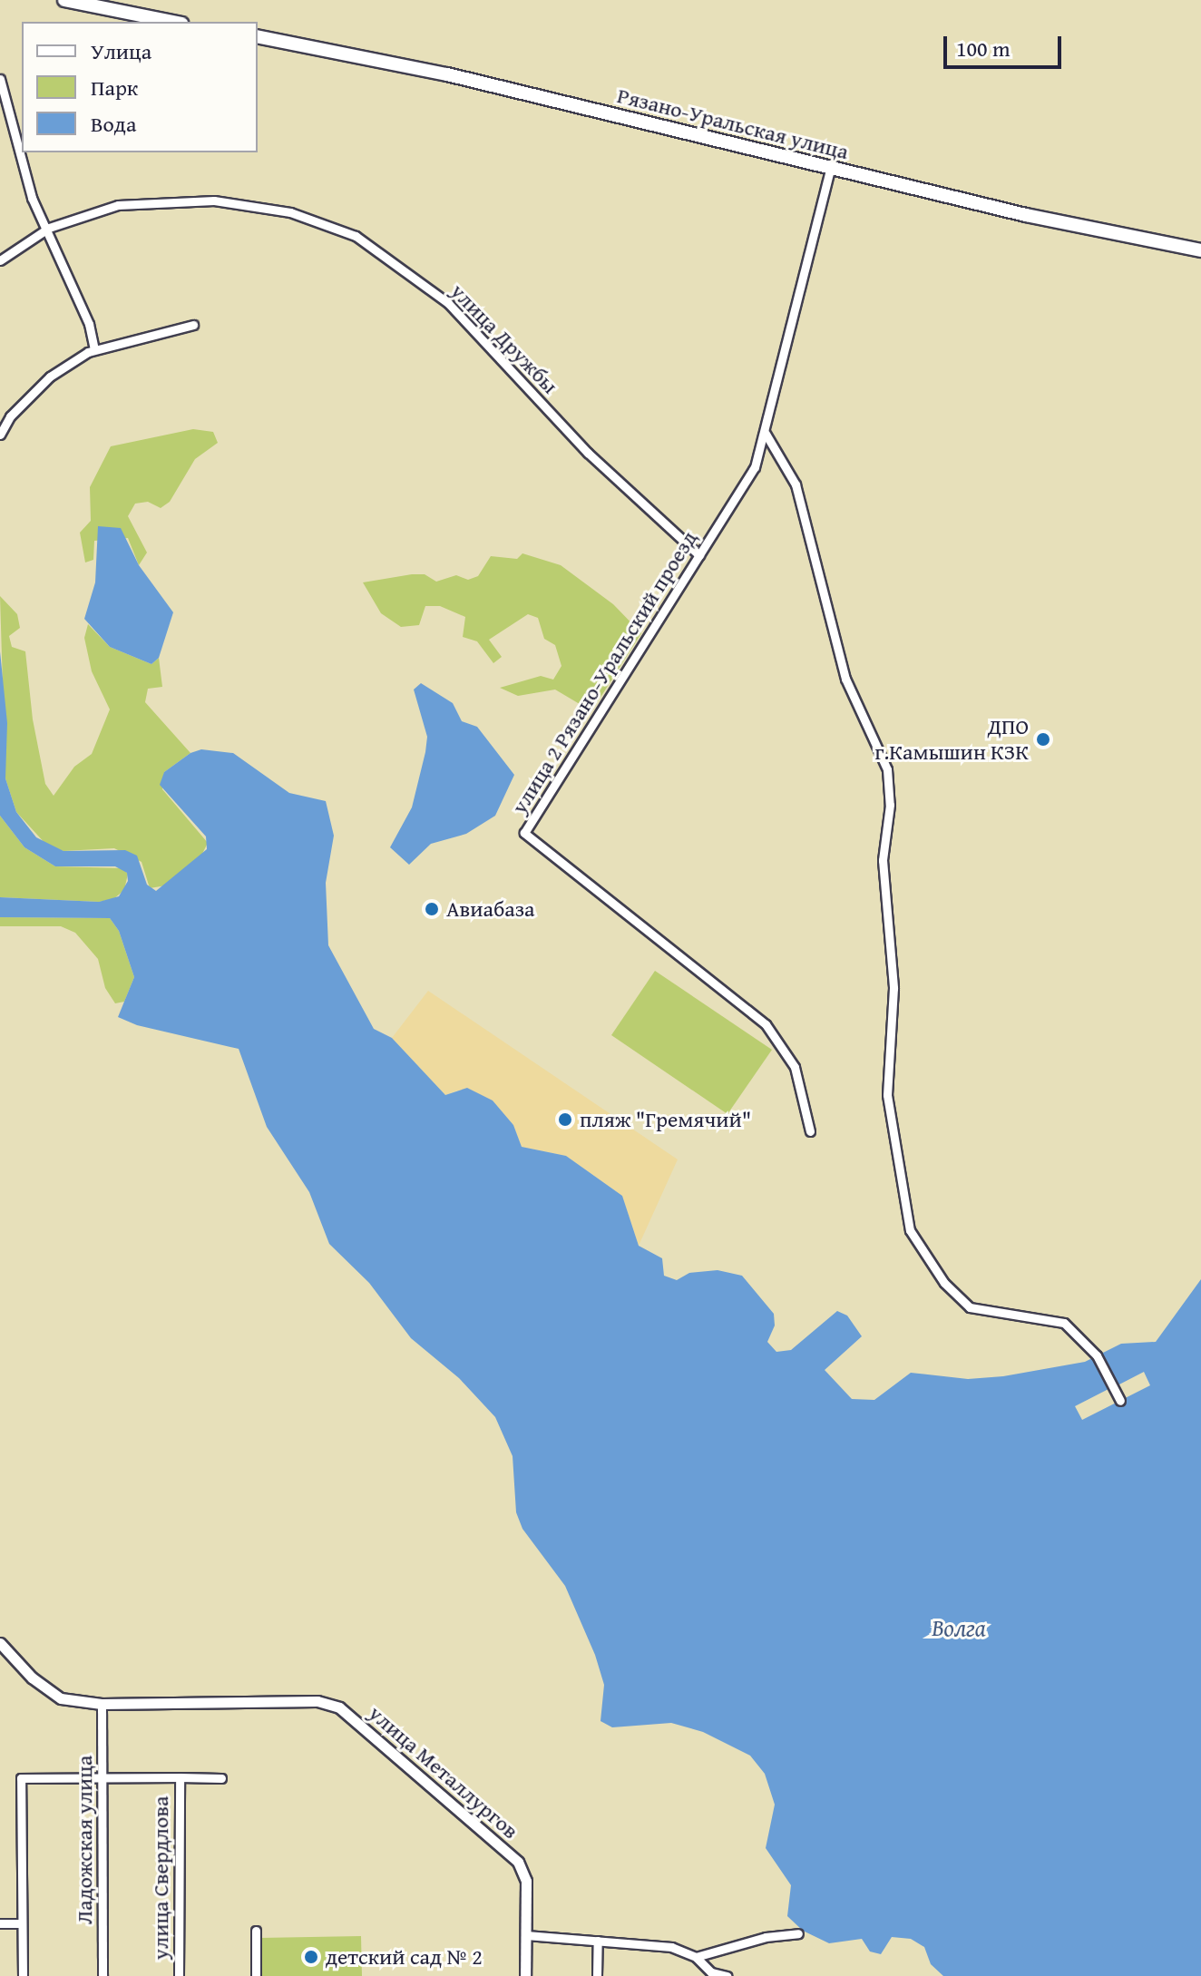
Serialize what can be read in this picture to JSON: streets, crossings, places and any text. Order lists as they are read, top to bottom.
{
  "streets": {
    "main road": ["Рязано-Уральская улица"],
    "street": [
      "улица Дружбы",
      "улица 2 Рязано-Уральский проезд",
      "улица Металлургов",
      "Ладожская улица",
      "улица Свердлова"
    ]
  },
  "crossings": [
    ["Рязано-Уральская улица", "улица 2 Рязано-Уральский проезд"],
    ["улица Дружбы", "улица 2 Рязано-Уральский проезд"],
    ["улица Металлургов", "Ладожская улица"]
  ],
  "water": ["Волга"],
  "places": [
    "ДПО г.Камышин КЗК",
    "Авиабаза",
    "пляж \"Гремячий\"",
    "детский сад № 2"
  ],
  "legend": ["Улица", "Парк", "Вода"],
  "scale_bar": "100 m"
}
